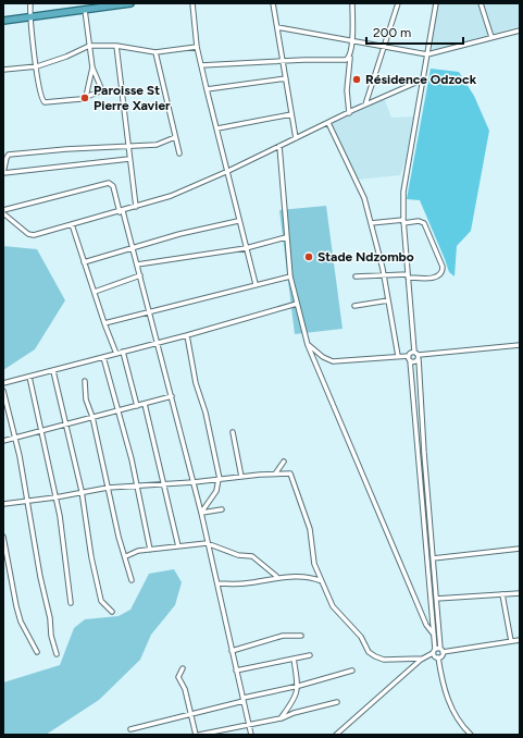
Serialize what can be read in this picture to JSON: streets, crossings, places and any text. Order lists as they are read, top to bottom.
{
  "places": ["Résidence Odzock", "Paroisse St Pierre Xavier", "Stade Ndzombo"],
  "scale_bar": "200 m"
}
